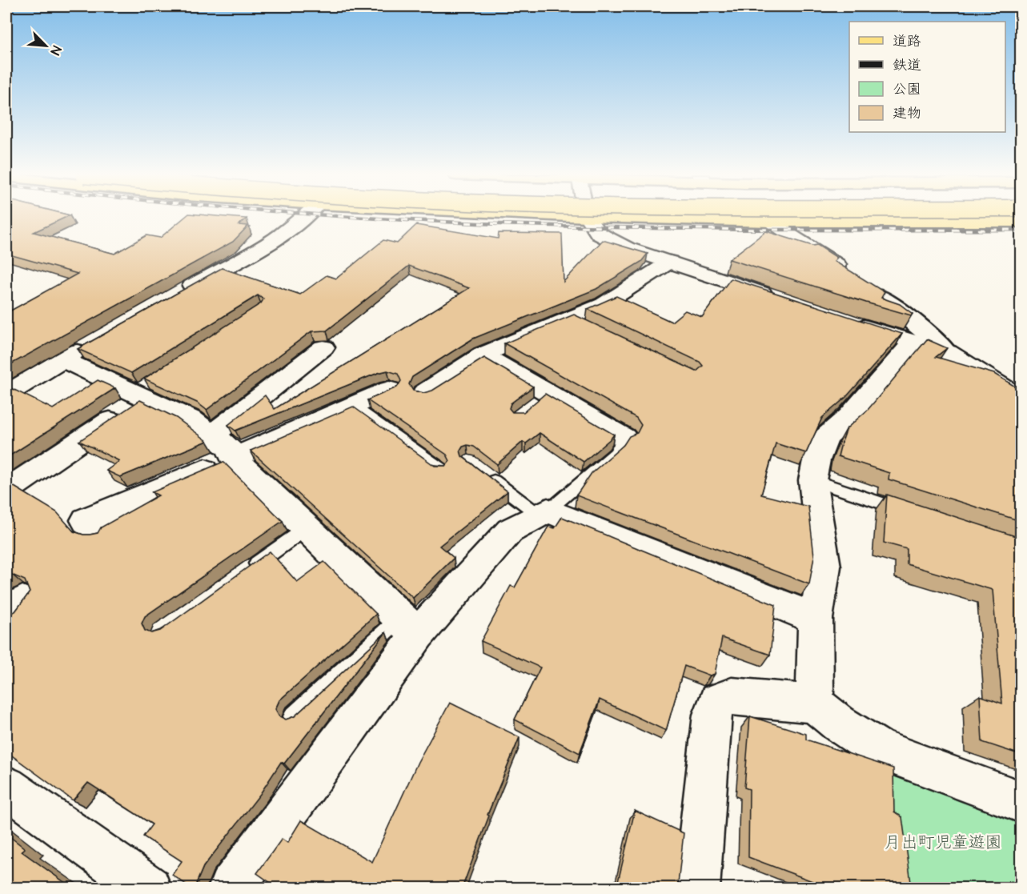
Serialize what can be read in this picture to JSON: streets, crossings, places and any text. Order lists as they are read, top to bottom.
{
  "parks": ["月出町児童遊園"],
  "legend": [
    "道路",
    "鉄道",
    "公園",
    "建物"
  ],
  "north": "bottom right"
}
